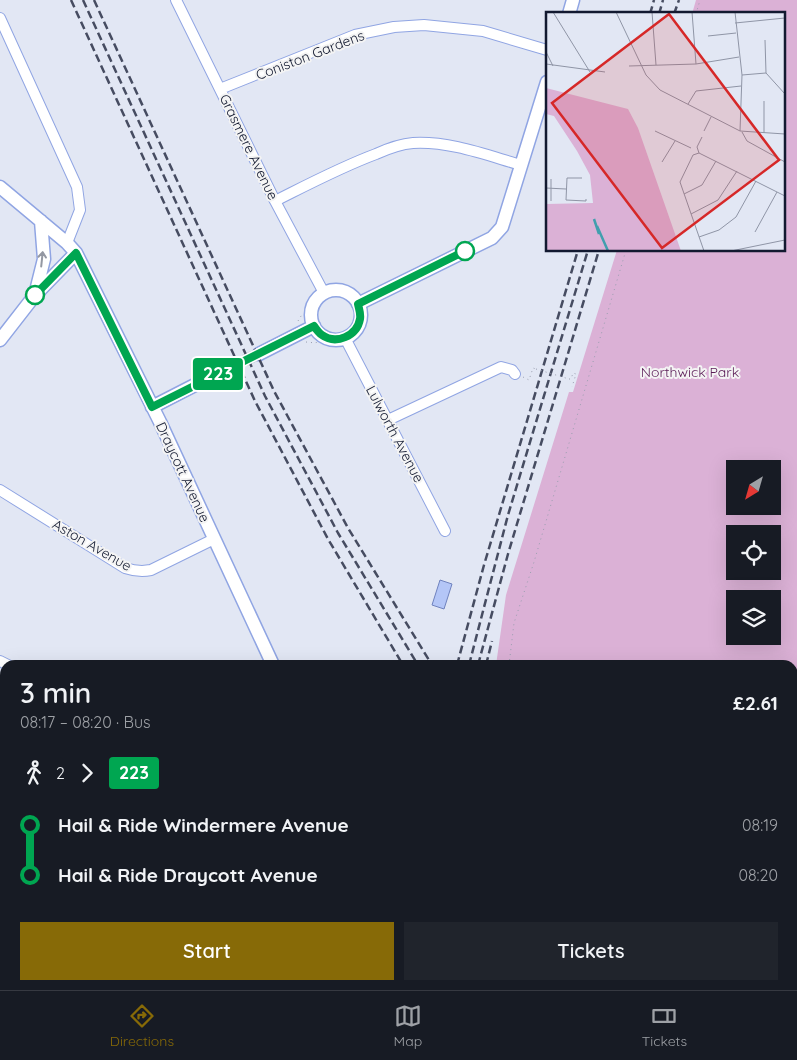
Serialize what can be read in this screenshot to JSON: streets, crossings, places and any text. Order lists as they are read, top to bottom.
{
  "streets": {
    "street": [
      "Coniston Gardens",
      "Grasmere Avenue",
      "Lulworth Avenue",
      "Draycott Avenue",
      "Aston Avenue"
    ]
  },
  "crossings": [
    ["Coniston Gardens", "Grasmere Avenue"],
    ["Grasmere Avenue", "Lulworth Avenue"],
    ["Draycott Avenue", "Aston Avenue"]
  ],
  "parks": ["Northwick Park"],
  "lines": ["bus line 223"],
  "north": "bottom left",
  "page": {
    "on_map": "223",
    "heading": ["3 min", "08:17 – 08:20 · Bus", "£2.61"],
    "legs": ["2", "223"],
    "list": [
      {
        "name": "Hail & Ride Windermere Avenue",
        "value": "08:19"
      },
      {
        "name": "Hail & Ride Draycott Avenue",
        "value": "08:20"
      }
    ],
    "buttons": ["Start", "Tickets"],
    "tabs": ["Directions", "Map", "Tickets"]
  }
}
